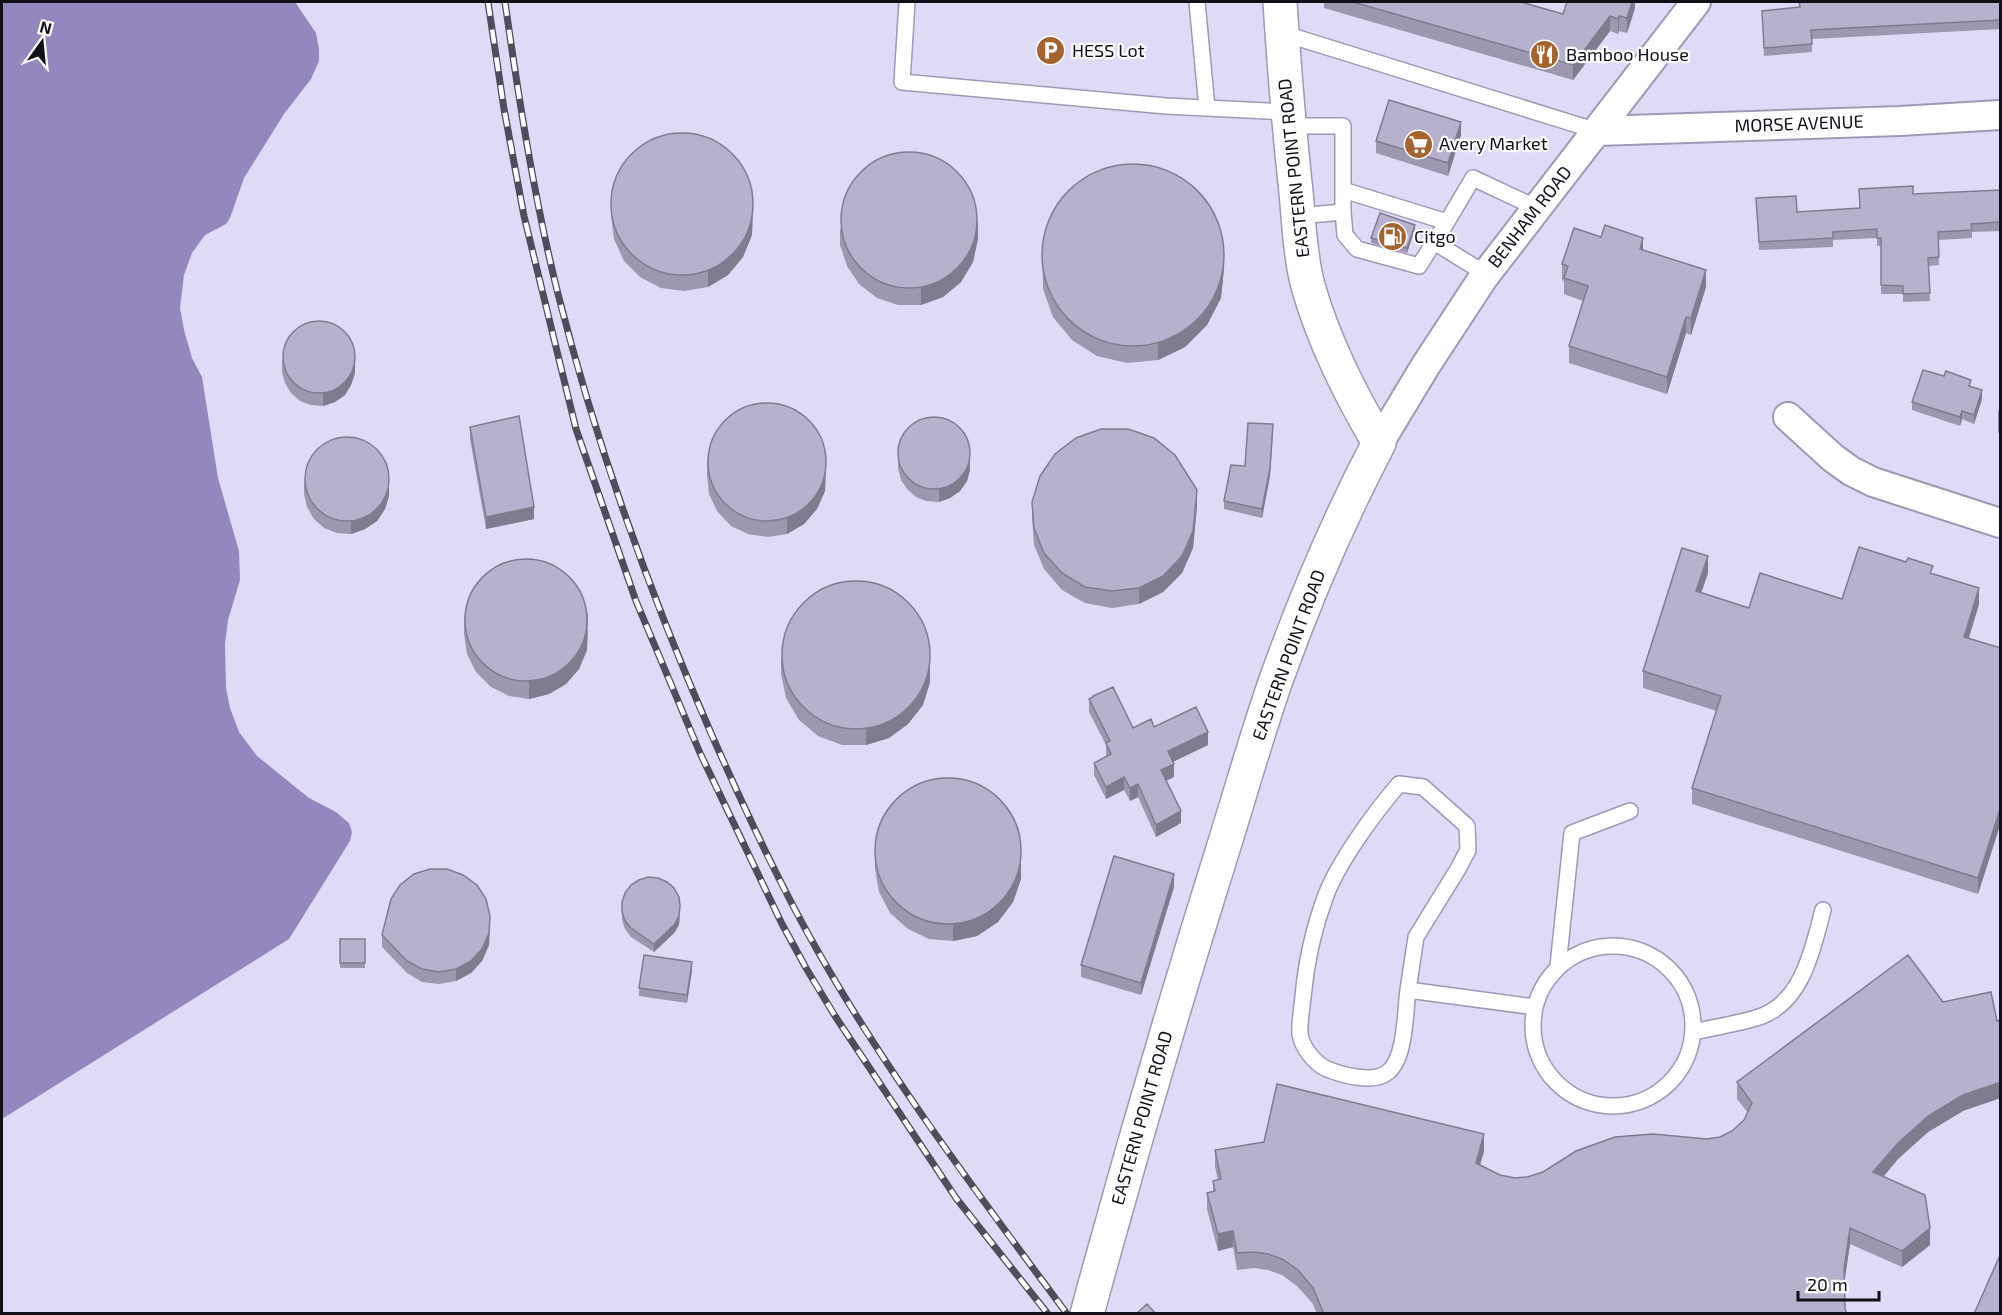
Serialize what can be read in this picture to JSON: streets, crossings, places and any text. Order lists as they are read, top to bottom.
{
  "streets": {
    "main road": ["EASTERN POINT ROAD"],
    "street": ["MORSE AVENUE", "BENHAM ROAD"]
  },
  "crossings": [
    ["MORSE AVENUE", "BENHAM ROAD"],
    ["EASTERN POINT ROAD", "BENHAM ROAD"]
  ],
  "places": {
    "parking": ["HESS Lot"],
    "restaurant": ["Bamboo House"],
    "supermarket": ["Avery Market"],
    "fuel station": ["Citgo"]
  },
  "scale_bar": "20 m",
  "north": "top"
}
